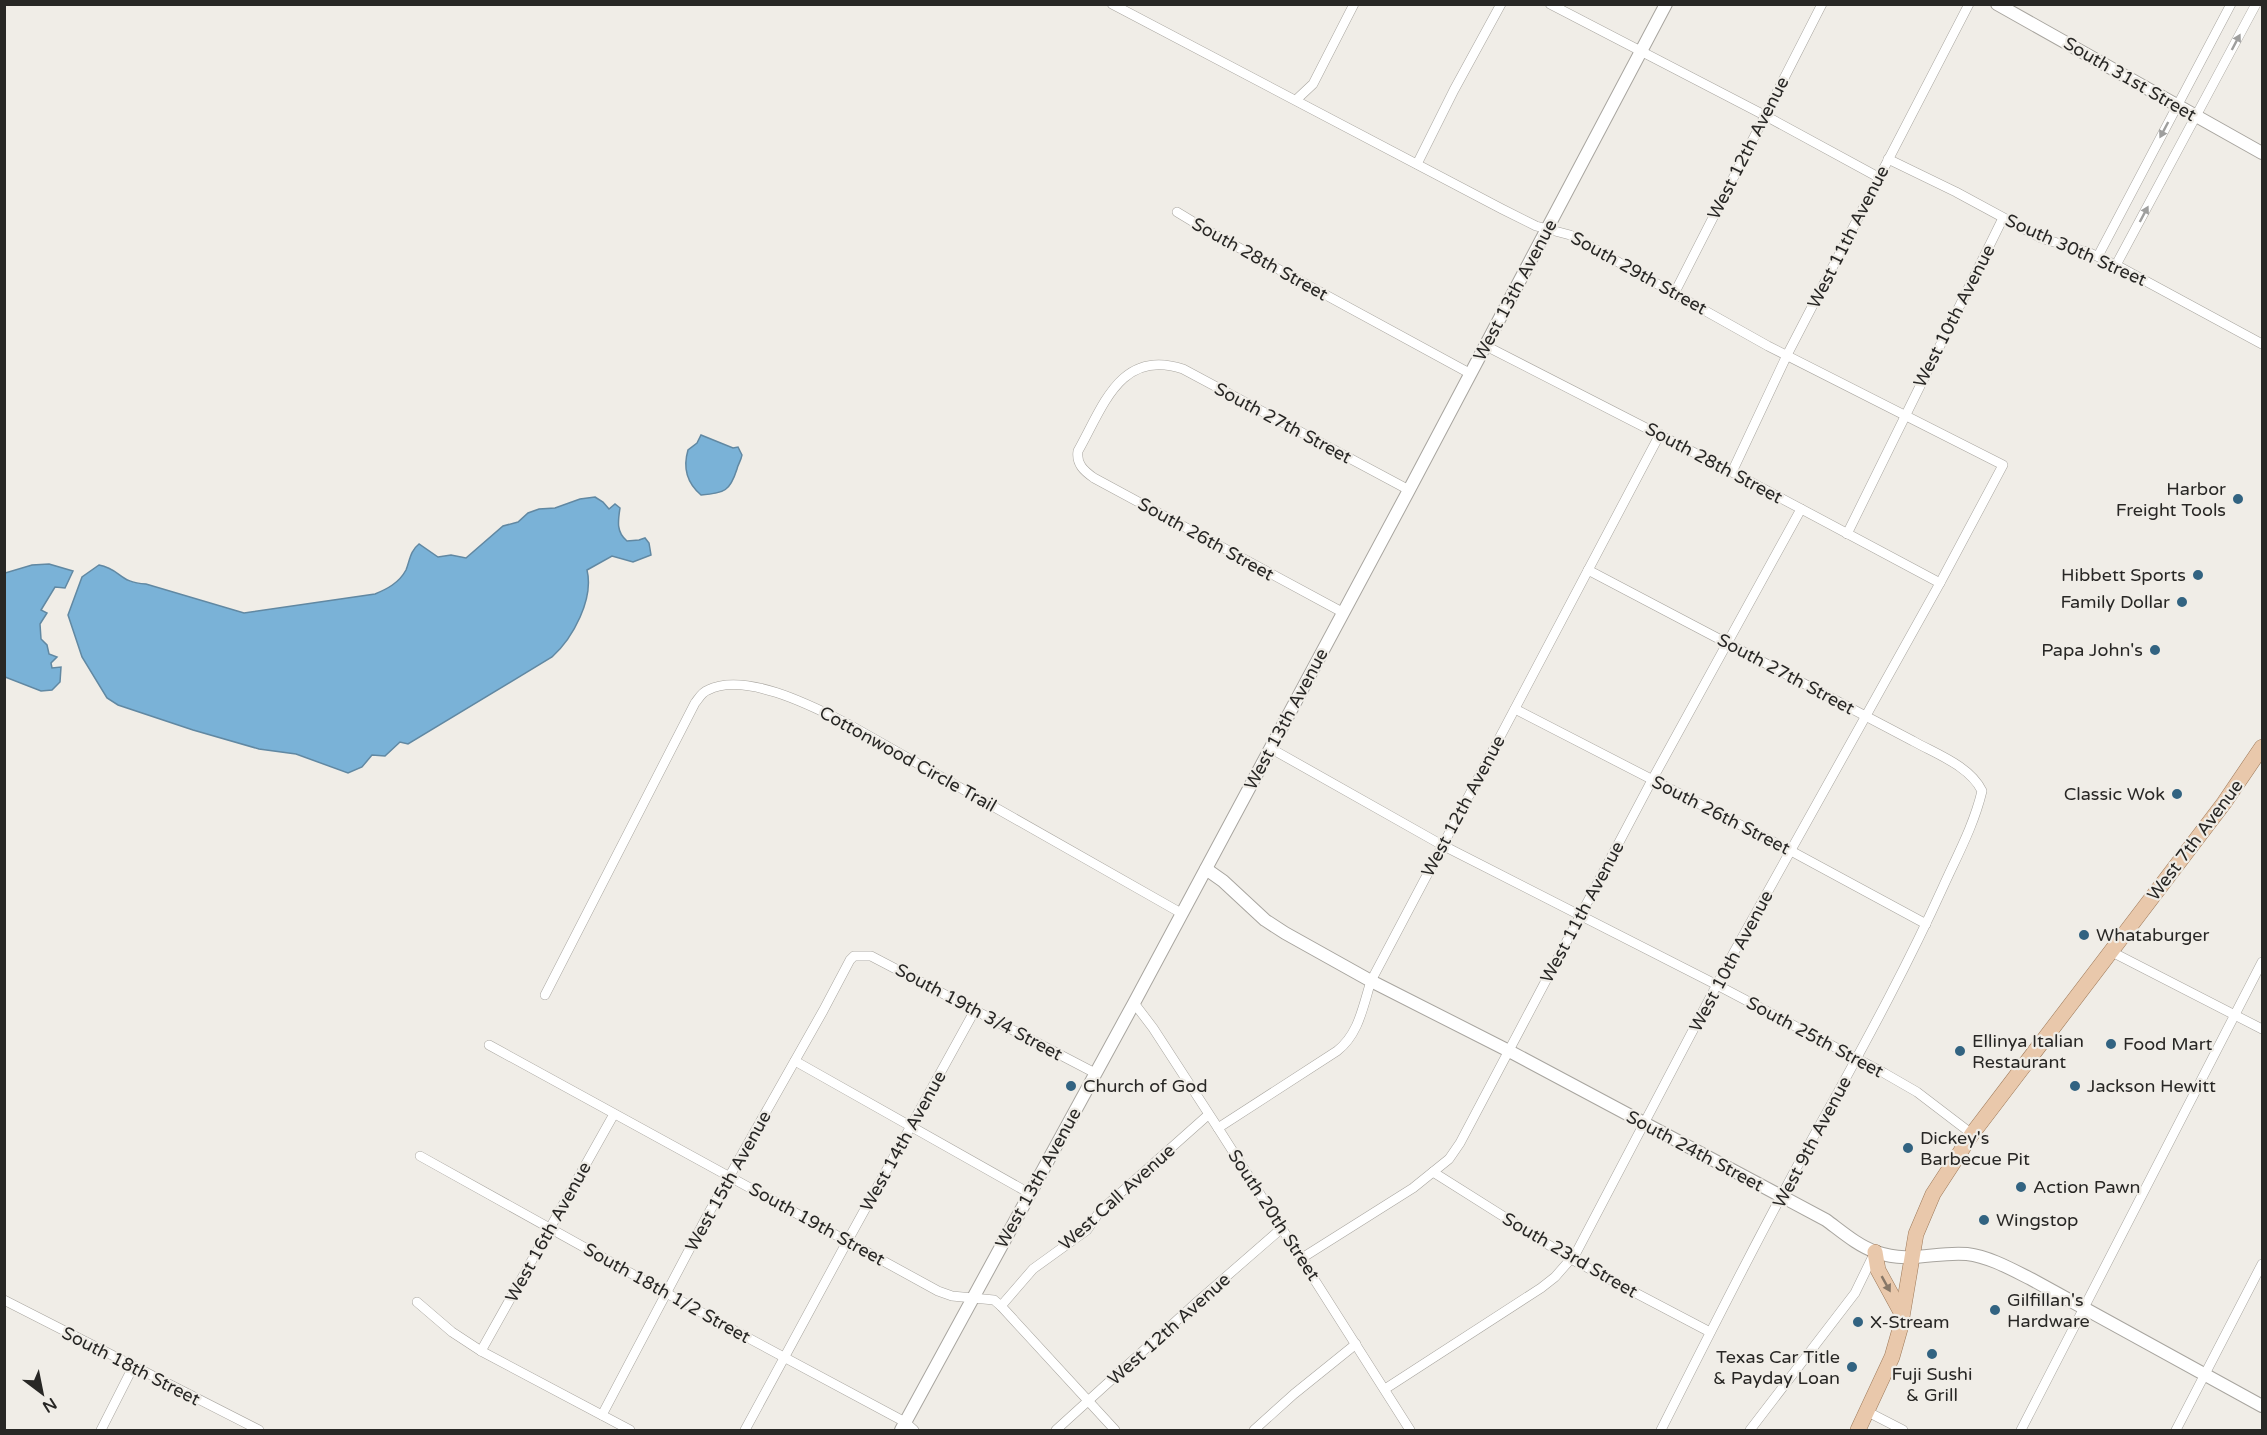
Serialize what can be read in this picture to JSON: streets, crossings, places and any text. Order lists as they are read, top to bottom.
{
  "streets": {
    "main road": ["West 7th Avenue"],
    "street": [
      "South 31st Street",
      "West 12th Avenue",
      "West 11th Avenue",
      "South 30th Street",
      "South 28th Street",
      "South 29th Street",
      "West 13th Avenue",
      "West 10th Avenue",
      "South 27th Street",
      "South 26th Street",
      "Cottonwood Circle Trail",
      "South 19th 3/4 Street",
      "South 25th Street",
      "West 14th Avenue",
      "West 9th Avenue",
      "South 24th Street",
      "West 15th Avenue",
      "West Call Avenue",
      "South 20th Street",
      "South 19th Street",
      "West 16th Avenue",
      "South 23rd Street",
      "South 18th 1/2 Street",
      "South 18th Street"
    ]
  },
  "crossings": [
    ["West 12th Avenue", "South 28th Street"],
    ["West 12th Avenue", "South 29th Street"],
    ["West 12th Avenue", "South 27th Street"],
    ["West 12th Avenue", "South 26th Street"],
    ["West 12th Avenue", "South 25th Street"],
    ["West 12th Avenue", "South 24th Street"],
    ["West 12th Avenue", "South 20th Street"],
    ["West 12th Avenue", "South 19th Street"],
    ["West 11th Avenue", "South 30th Street"],
    ["West 11th Avenue", "South 28th Street"],
    ["West 11th Avenue", "South 29th Street"],
    ["West 11th Avenue", "South 27th Street"],
    ["West 11th Avenue", "South 26th Street"],
    ["West 11th Avenue", "South 25th Street"],
    ["West 11th Avenue", "South 24th Street"],
    ["West 11th Avenue", "South 20th Street"],
    ["West 11th Avenue", "South 23rd Street"],
    ["South 30th Street", "West 10th Avenue"],
    ["South 28th Street", "West 13th Avenue"],
    ["South 28th Street", "West 10th Avenue"],
    ["South 29th Street", "West 13th Avenue"],
    ["South 29th Street", "West 10th Avenue"],
    ["West 13th Avenue", "South 27th Street"],
    ["West 13th Avenue", "South 26th Street"],
    ["West 13th Avenue", "Cottonwood Circle Trail"],
    ["West 13th Avenue", "South 19th 3/4 Street"],
    ["West 13th Avenue", "South 25th Street"],
    ["West 13th Avenue", "South 24th Street"],
    ["West 13th Avenue", "South 20th Street"],
    ["West 13th Avenue", "South 19th Street"],
    ["West 13th Avenue", "South 18th 1/2 Street"],
    ["West 10th Avenue", "South 27th Street"],
    ["West 10th Avenue", "South 26th Street"],
    ["West 10th Avenue", "South 25th Street"],
    ["West 10th Avenue", "South 24th Street"],
    ["West 10th Avenue", "South 20th Street"],
    ["West 10th Avenue", "South 23rd Street"],
    ["South 27th Street", "South 26th Street"],
    ["South 27th Street", "West 9th Avenue"],
    ["South 26th Street", "West 9th Avenue"],
    ["West 7th Avenue", "South 25th Street"],
    ["West 7th Avenue", "South 24th Street"],
    ["South 19th 3/4 Street", "West 14th Avenue"],
    ["South 19th 3/4 Street", "West 15th Avenue"],
    ["South 25th Street", "West 9th Avenue"],
    ["West 14th Avenue", "South 19th Street"],
    ["West 14th Avenue", "South 18th 1/2 Street"],
    ["West 9th Avenue", "South 24th Street"],
    ["West 9th Avenue", "South 23rd Street"],
    ["West 15th Avenue", "South 19th Street"],
    ["West 15th Avenue", "South 18th 1/2 Street"],
    ["West Call Avenue", "South 20th Street"],
    ["West Call Avenue", "South 19th Street"],
    ["South 19th Street", "West 16th Avenue"],
    ["West 16th Avenue", "South 18th 1/2 Street"]
  ],
  "places": [
    "Harbor Freight Tools",
    "Hibbett Sports",
    "Family Dollar",
    "Papa John's",
    "Classic Wok",
    "Whataburger",
    "Food Mart",
    "Ellinya Italian Restaurant",
    "Church of God",
    "Jackson Hewitt",
    "Dickey's Barbecue Pit",
    "Action Pawn",
    "Wingstop",
    "Gilfillan's Hardware",
    "X-Stream",
    "Fuji Sushi & Grill",
    "Texas Car Title & Payday Loan"
  ],
  "north": "bottom right"
}
